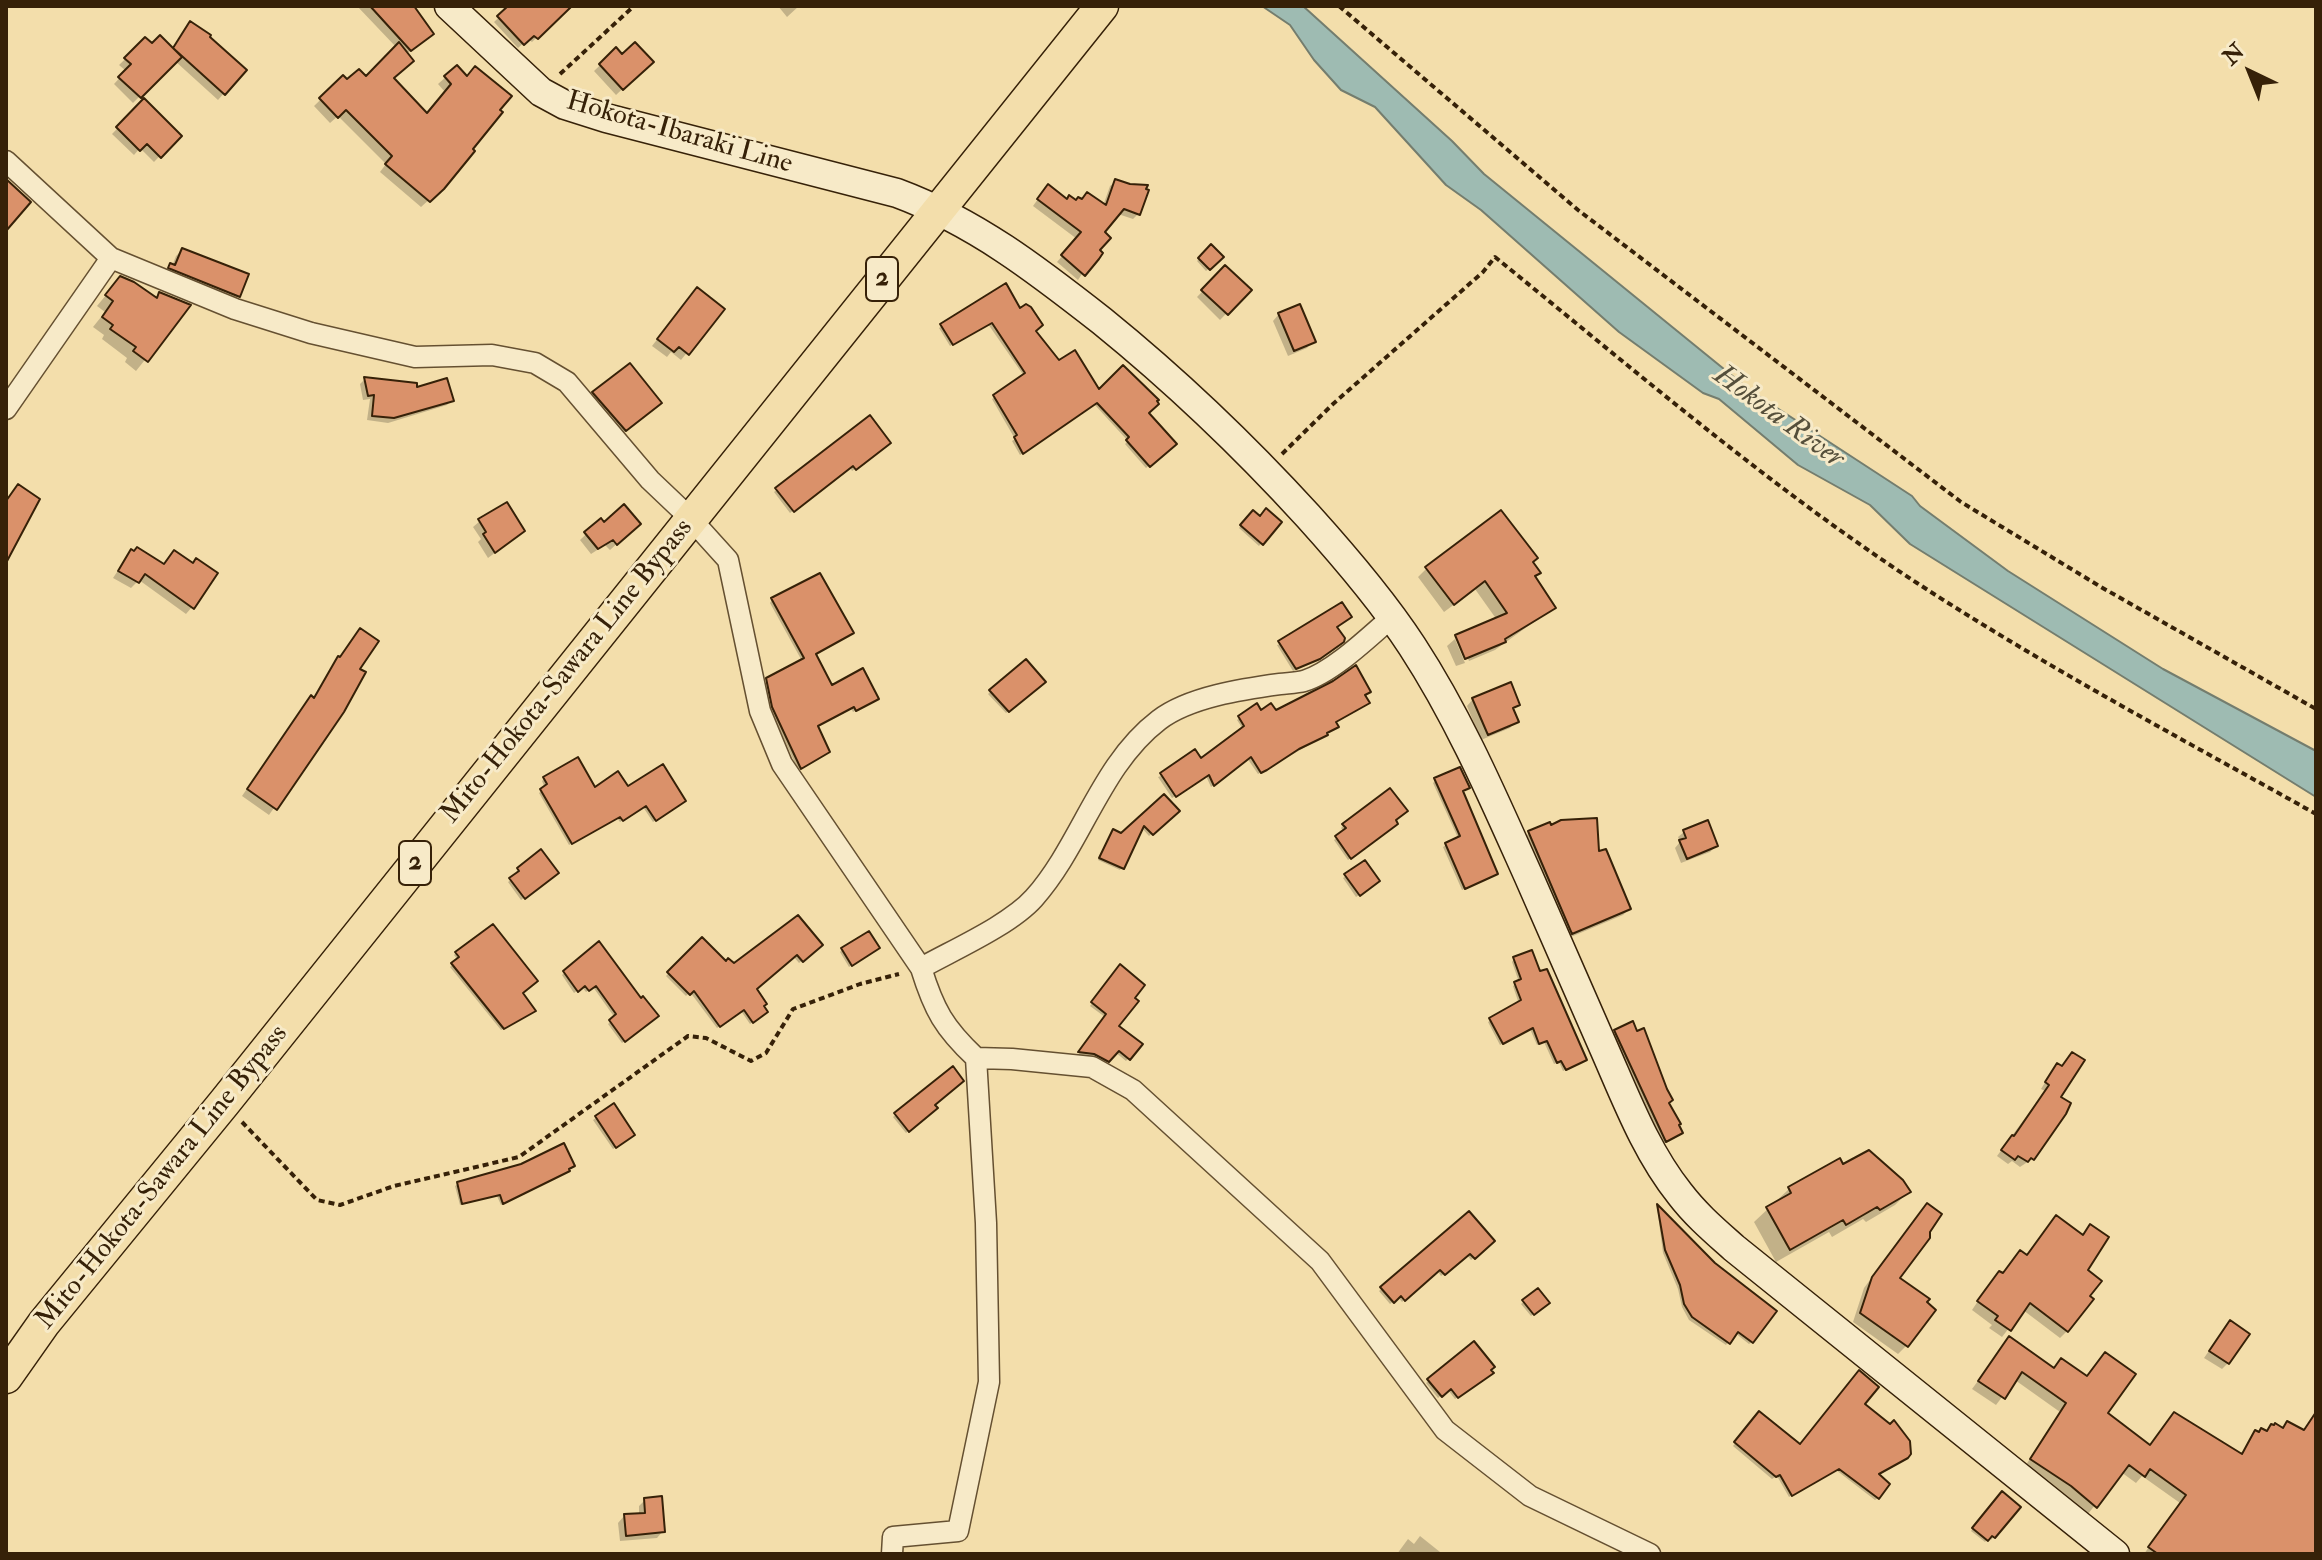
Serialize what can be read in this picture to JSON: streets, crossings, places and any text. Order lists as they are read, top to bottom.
{
  "streets": {
    "main road": ["2", "Mito-Hokota-Sawara Line Bypass"],
    "street": ["Hokota-Ibaraki Line"]
  },
  "crossings": [
    ["Hokota-Ibaraki Line", "Mito-Hokota-Sawara Line Bypass"]
  ],
  "water": ["Hokota River"],
  "north": "top left"
}
